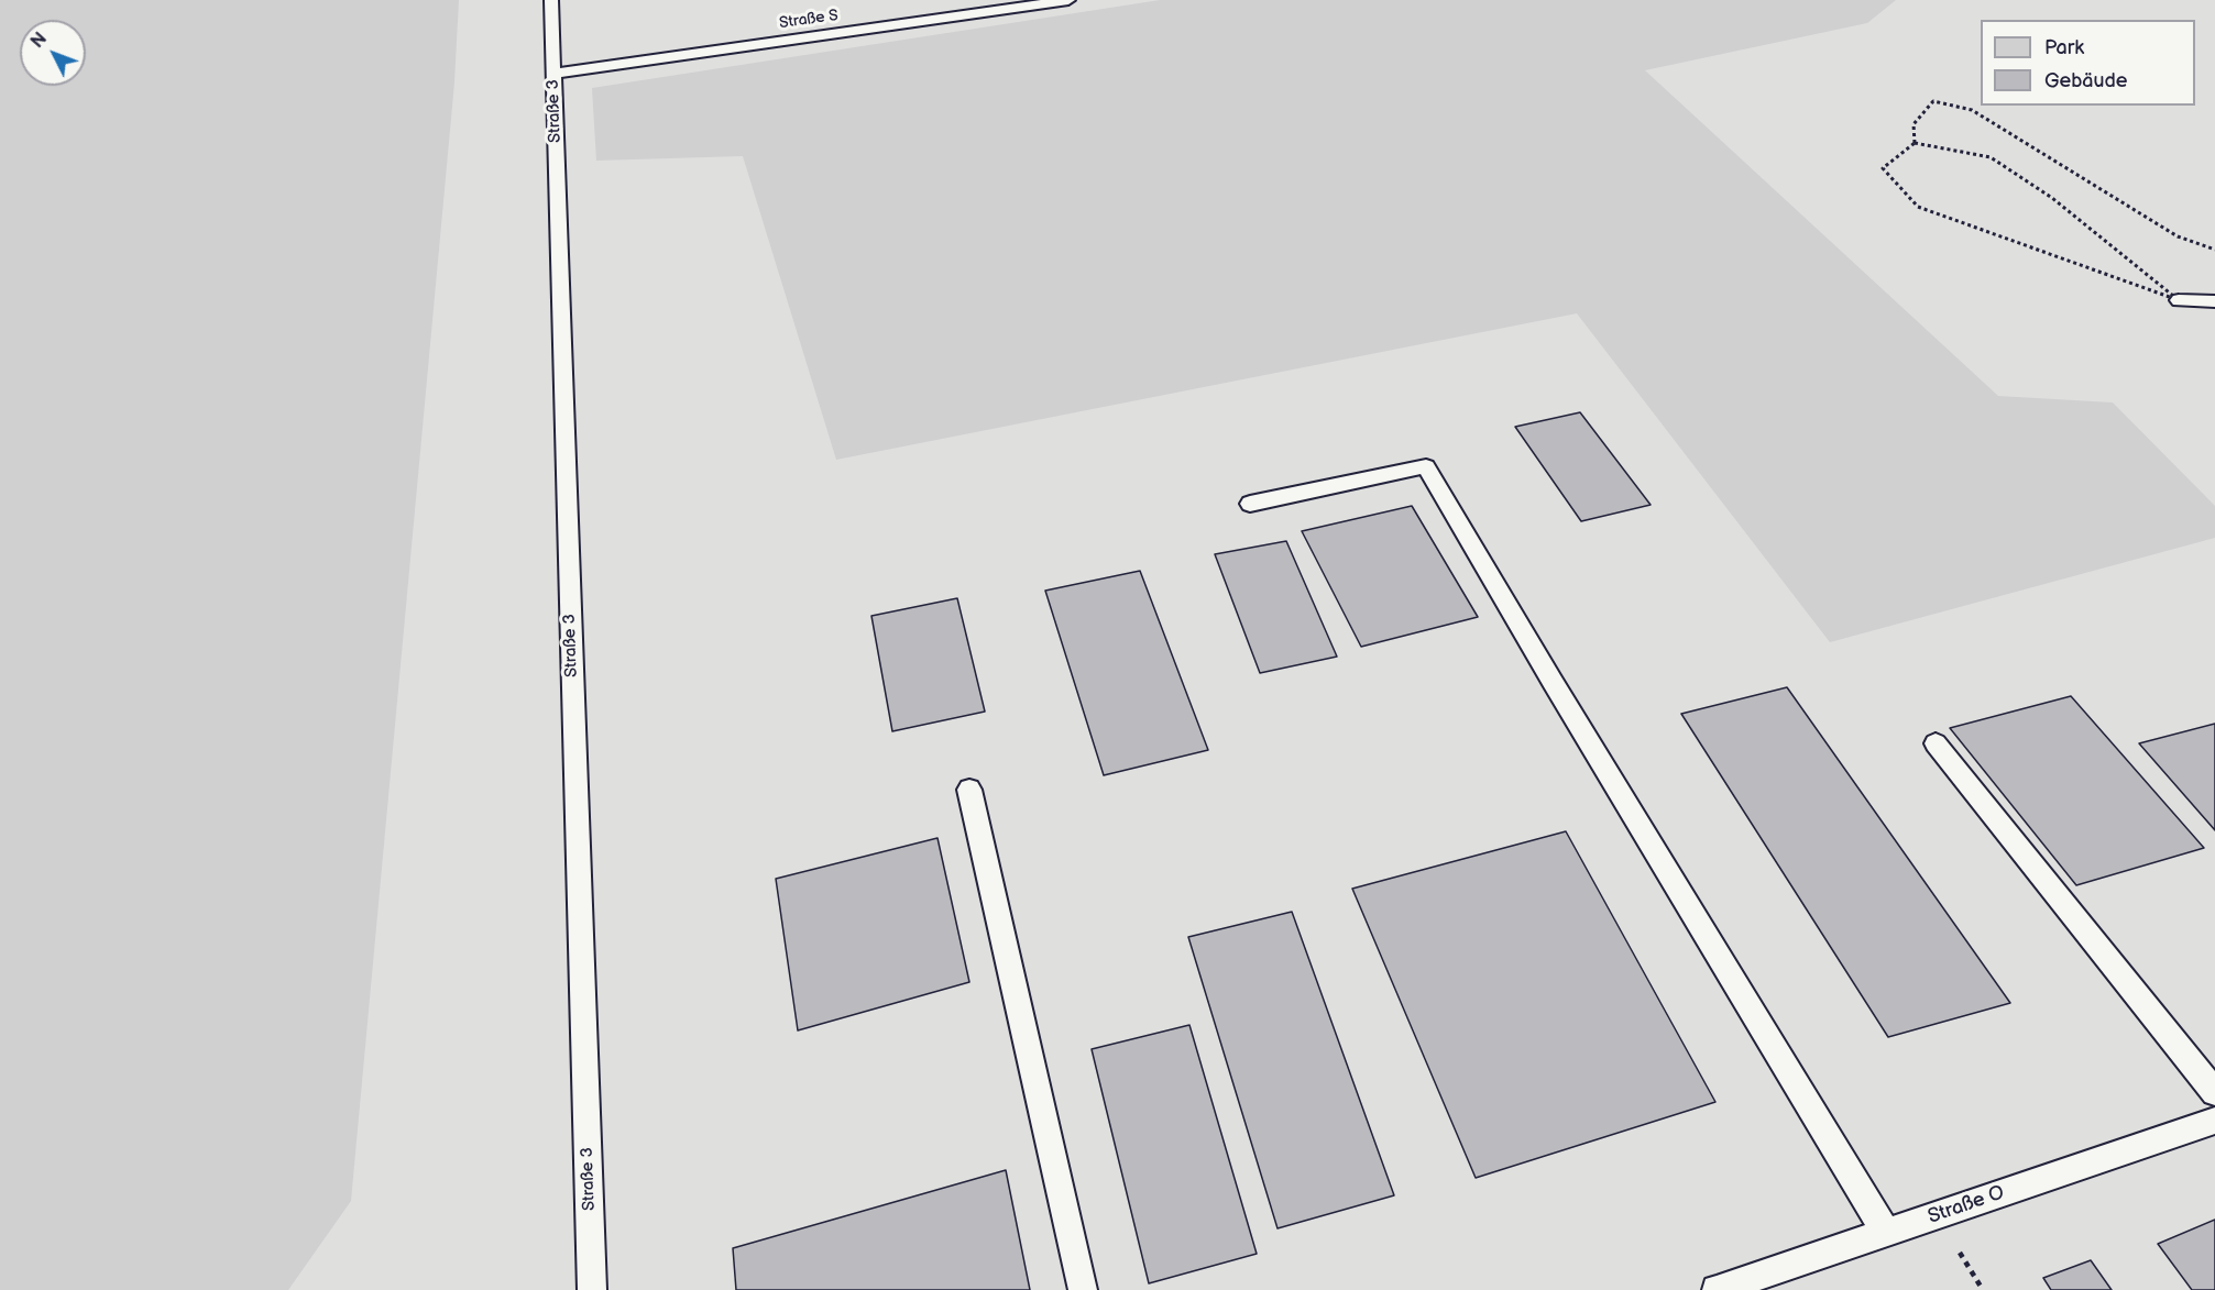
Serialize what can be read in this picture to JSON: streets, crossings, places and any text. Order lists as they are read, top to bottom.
{
  "streets": {
    "lane": ["Straße S", "Straße 3", "Straße O"]
  },
  "crossings": [
    ["Straße S", "Straße 3"]
  ],
  "legend": ["Park", "Gebäude"],
  "north": "top left"
}
